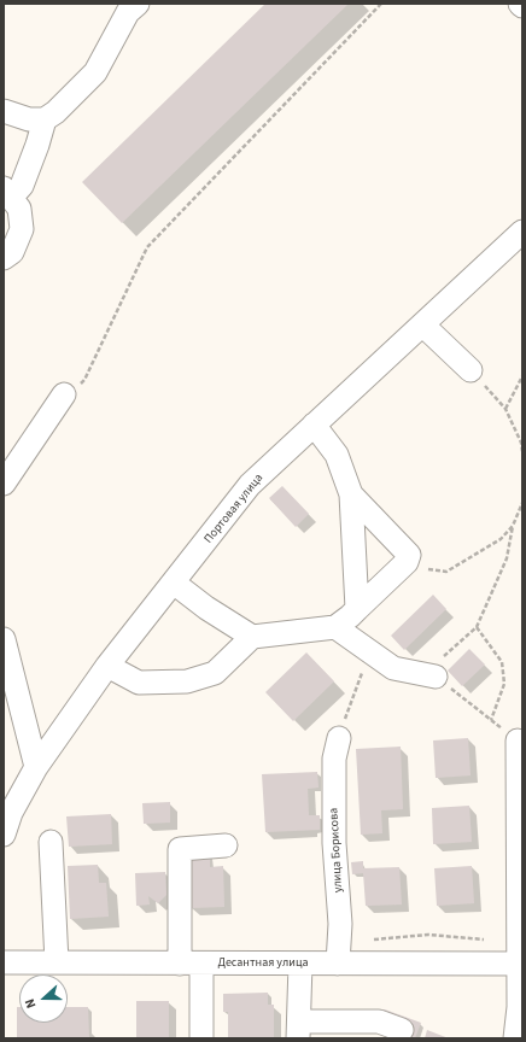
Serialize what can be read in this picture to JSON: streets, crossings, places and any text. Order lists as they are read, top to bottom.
{
  "streets": {
    "street": ["Портовая улица", "улица Борисова", "Десантная улица"]
  },
  "crossings": [
    ["улица Борисова", "Десантная улица"]
  ],
  "north": "left"
}
